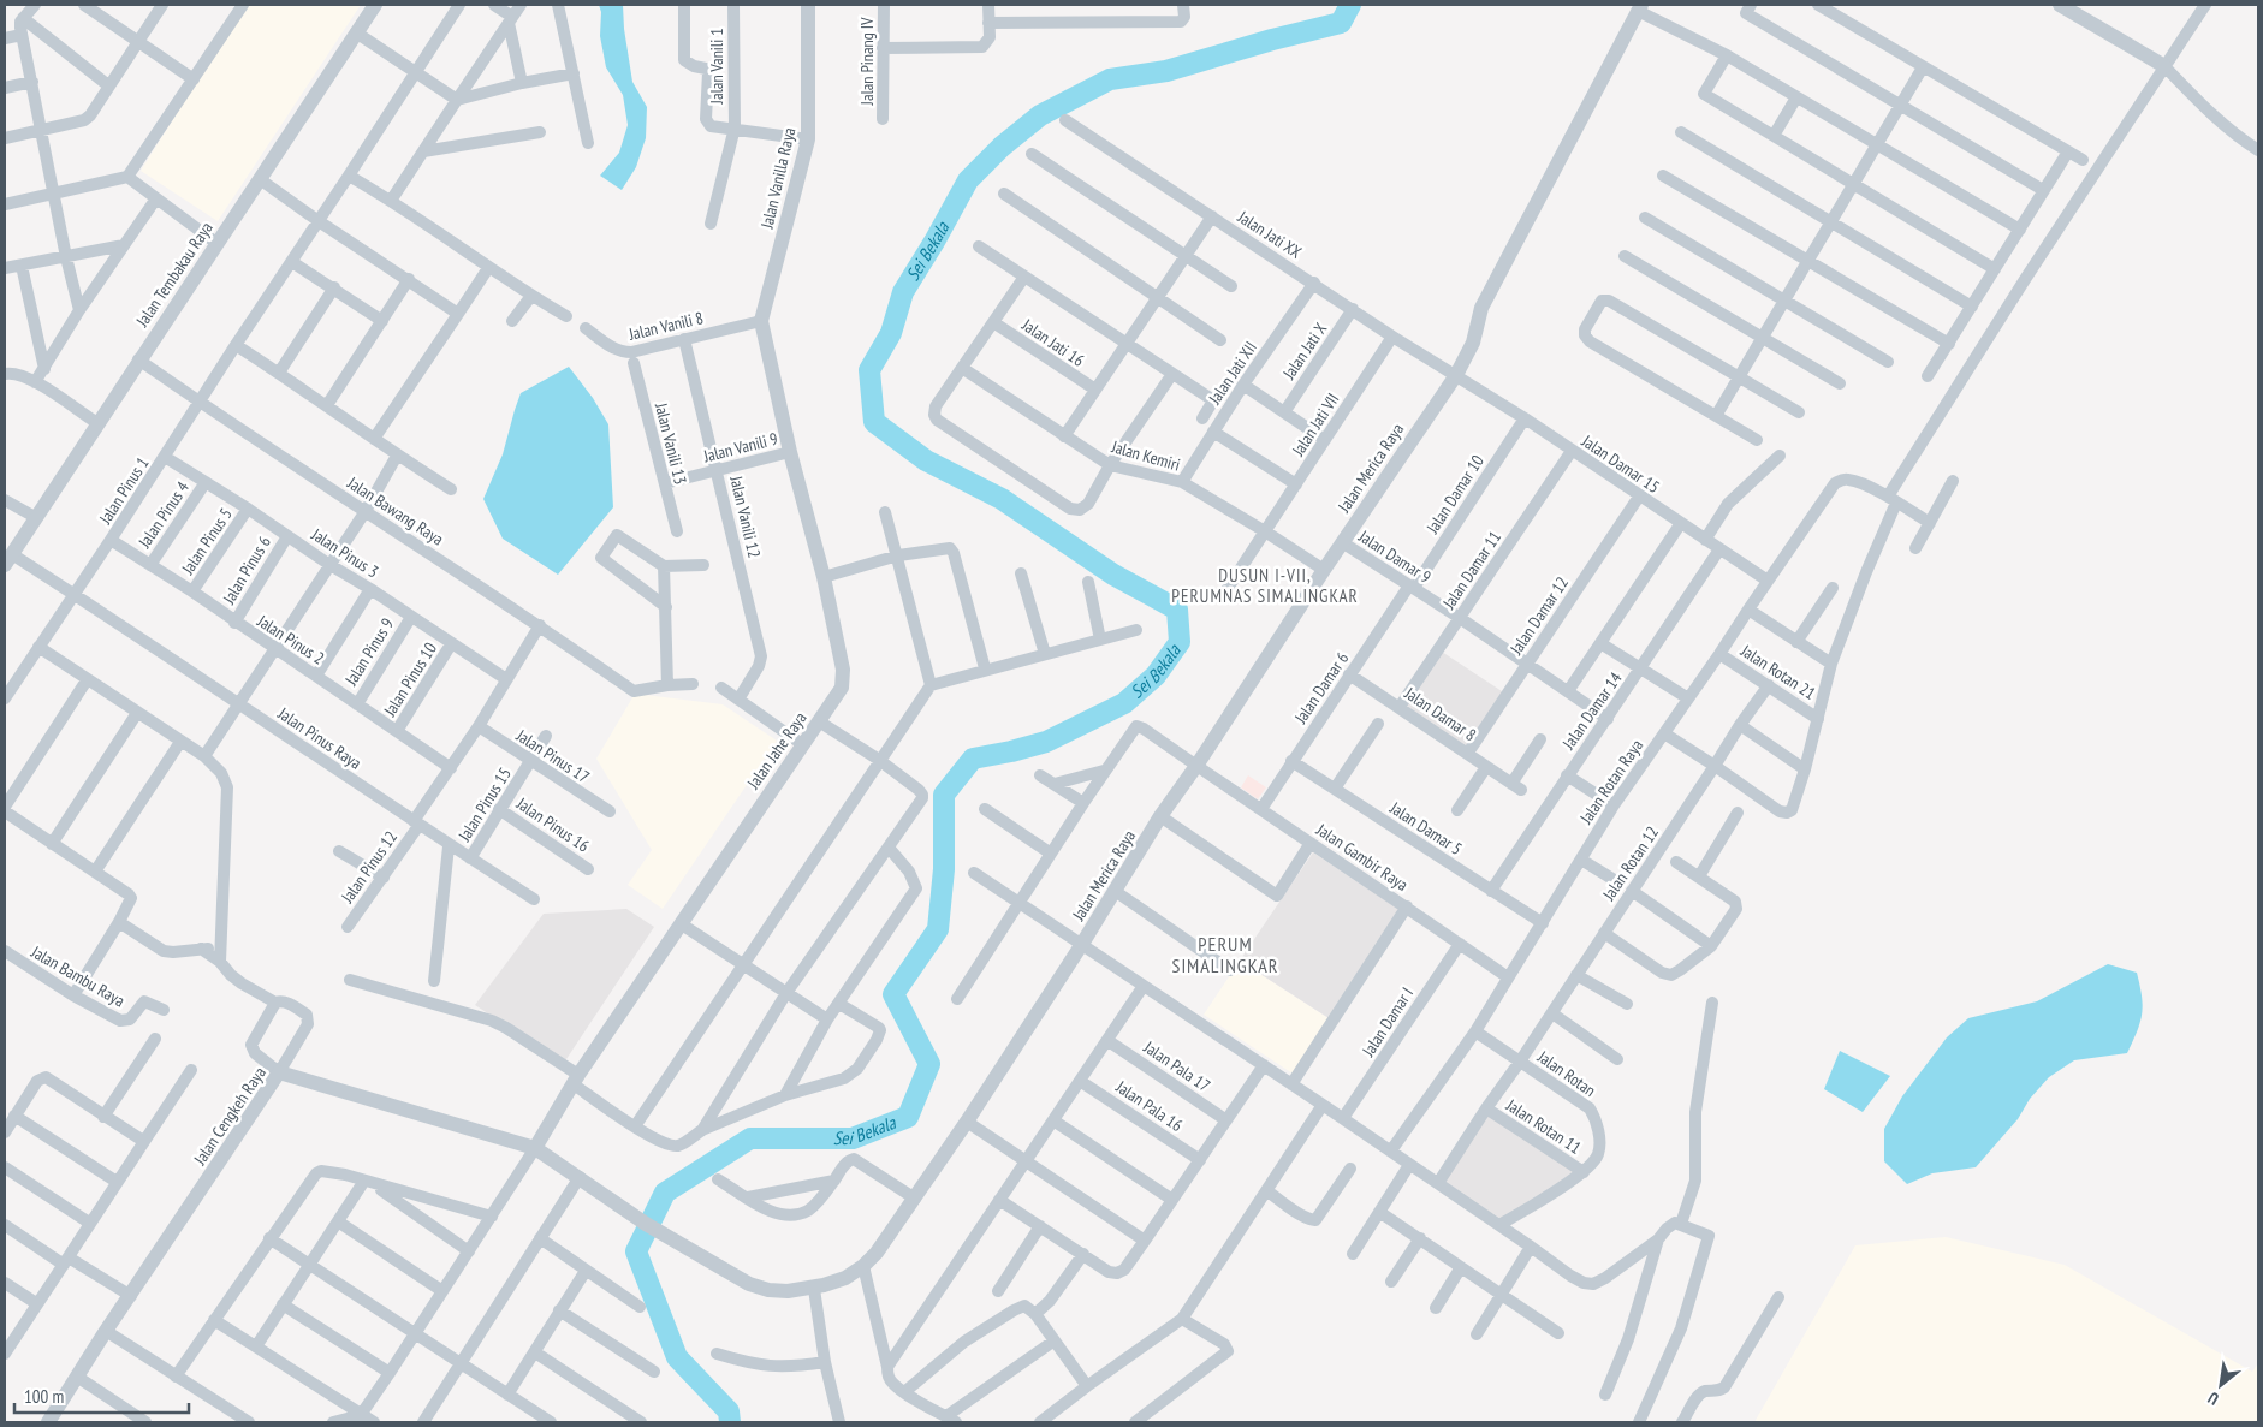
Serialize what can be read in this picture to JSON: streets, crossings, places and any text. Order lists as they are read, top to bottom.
{
  "streets": {
    "street": [
      "Jalan Pinang IV",
      "Jalan Vanili 1",
      "Jalan Vanilla Raya",
      "Jalan Jati XX",
      "Jalan Tembakau Raya",
      "Jalan Vanili 8",
      "Jalan Jati 16",
      "Jalan Jati X",
      "Jalan Jati XII",
      "Jalan Jati VII",
      "Jalan Vanili 13",
      "Jalan Vanili 9",
      "Jalan Kemiri",
      "Jalan Damar 15",
      "Jalan Merica Raya",
      "Jalan Pinus 1",
      "Jalan Damar 10",
      "Jalan Bawang Raya",
      "Jalan Pinus 4",
      "Jalan Vanili 12",
      "Jalan Pinus 5",
      "Jalan Pinus 3",
      "Jalan Damar 9",
      "Jalan Pinus 6",
      "Jalan Damar 11",
      "Jalan Damar 12",
      "Jalan Pinus 2",
      "Jalan Pinus 9",
      "Jalan Rotan 21",
      "Jalan Pinus 10",
      "Jalan Damar 6",
      "Jalan Damar 14",
      "Jalan Damar 8",
      "Jalan Pinus Raya",
      "Jalan Jahe Raya",
      "Jalan Pinus 17",
      "Jalan Rotan Raya",
      "Jalan Pinus 15",
      "Jalan Pinus 16",
      "Jalan Damar 5",
      "Jalan Gambir Raya",
      "Jalan Rotan 12",
      "Jalan Pinus 12",
      "Jalan Bambu Raya",
      "Jalan Damar I",
      "Jalan Pala 17",
      "Jalan Rotan",
      "Jalan Pala 16",
      "Jalan Cengkeh Raya",
      "Jalan Rotan 11"
    ]
  },
  "crossings": [
    ["Jalan Vanilla Raya", "Jalan Vanili 8"],
    ["Jalan Vanilla Raya", "Jalan Jahe Raya"],
    ["Jalan Jati XX", "Jalan Jati X"],
    ["Jalan Jati XX", "Jalan Jati XII"],
    ["Jalan Jati XX", "Jalan Jati VII"],
    ["Jalan Jati XX", "Jalan Damar 15"],
    ["Jalan Jati XX", "Jalan Merica Raya"],
    ["Jalan Tembakau Raya", "Jalan Bawang Raya"],
    ["Jalan Tembakau Raya", "Jalan Pinus Raya"],
    ["Jalan Vanili 8", "Jalan Vanili 12"],
    ["Jalan Vanili 8", "Jalan Jahe Raya"],
    ["Jalan Jati XII", "Jalan Kemiri"],
    ["Jalan Jati VII", "Jalan Kemiri"],
    ["Jalan Vanili 13", "Jalan Vanili 9"],
    ["Jalan Vanili 9", "Jalan Vanili 12"],
    ["Jalan Vanili 9", "Jalan Jahe Raya"],
    ["Jalan Kemiri", "Jalan Merica Raya"],
    ["Jalan Damar 15", "Jalan Merica Raya"],
    ["Jalan Damar 15", "Jalan Damar 10"],
    ["Jalan Damar 15", "Jalan Damar 11"],
    ["Jalan Damar 15", "Jalan Damar 12"],
    ["Jalan Damar 15", "Jalan Damar 14"],
    ["Jalan Damar 15", "Jalan Rotan Raya"],
    ["Jalan Merica Raya", "Jalan Damar 9"],
    ["Jalan Merica Raya", "Jalan Gambir Raya"],
    ["Jalan Merica Raya", "Jalan Cengkeh Raya"],
    ["Jalan Pinus 1", "Jalan Bawang Raya"],
    ["Jalan Pinus 1", "Jalan Pinus 3"],
    ["Jalan Pinus 1", "Jalan Pinus 2"],
    ["Jalan Pinus 1", "Jalan Pinus Raya"],
    ["Jalan Damar 10", "Jalan Damar 9"],
    ["Jalan Damar 10", "Jalan Damar 6"],
    ["Jalan Pinus 4", "Jalan Pinus 3"],
    ["Jalan Pinus 4", "Jalan Pinus 2"],
    ["Jalan Pinus 5", "Jalan Pinus 3"],
    ["Jalan Pinus 5", "Jalan Pinus 2"],
    ["Jalan Pinus 3", "Jalan Pinus 6"],
    ["Jalan Pinus 3", "Jalan Pinus 9"],
    ["Jalan Pinus 3", "Jalan Pinus 10"],
    ["Jalan Damar 9", "Jalan Damar 11"],
    ["Jalan Damar 9", "Jalan Damar 12"],
    ["Jalan Damar 9", "Jalan Damar 6"],
    ["Jalan Pinus 6", "Jalan Pinus 2"],
    ["Jalan Damar 11", "Jalan Damar 8"],
    ["Jalan Damar 12", "Jalan Damar 8"],
    ["Jalan Pinus 2", "Jalan Pinus 9"],
    ["Jalan Pinus 2", "Jalan Pinus 10"],
    ["Jalan Rotan 21", "Jalan Rotan Raya"],
    ["Jalan Rotan 21", "Jalan Rotan 12"],
    ["Jalan Damar 6", "Jalan Damar 8"],
    ["Jalan Damar 6", "Jalan Damar 5"],
    ["Jalan Damar 6", "Jalan Gambir Raya"],
    ["Jalan Damar 14", "Jalan Damar 5"],
    ["Jalan Pinus Raya", "Jalan Pinus 15"],
    ["Jalan Pinus Raya", "Jalan Pinus 12"],
    ["Jalan Jahe Raya", "Jalan Cengkeh Raya"],
    ["Jalan Pinus 17", "Jalan Pinus 15"],
    ["Jalan Rotan Raya", "Jalan Damar 5"],
    ["Jalan Rotan Raya", "Jalan Gambir Raya"],
    ["Jalan Rotan Raya", "Jalan Rotan"],
    ["Jalan Pinus 15", "Jalan Pinus 16"],
    ["Jalan Gambir Raya", "Jalan Damar I"],
    ["Jalan Rotan 12", "Jalan Rotan"],
    ["Jalan Rotan 12", "Jalan Rotan 11"],
    ["Jalan Rotan", "Jalan Rotan 11"]
  ],
  "districts": ["DUSUN I-VII, PERUMNAS SIMALINGKAR", "PERUM SIMALINGKAR"],
  "water": ["Sei Bekala"],
  "scale_bar": "100 m",
  "north": "bottom left"
}
